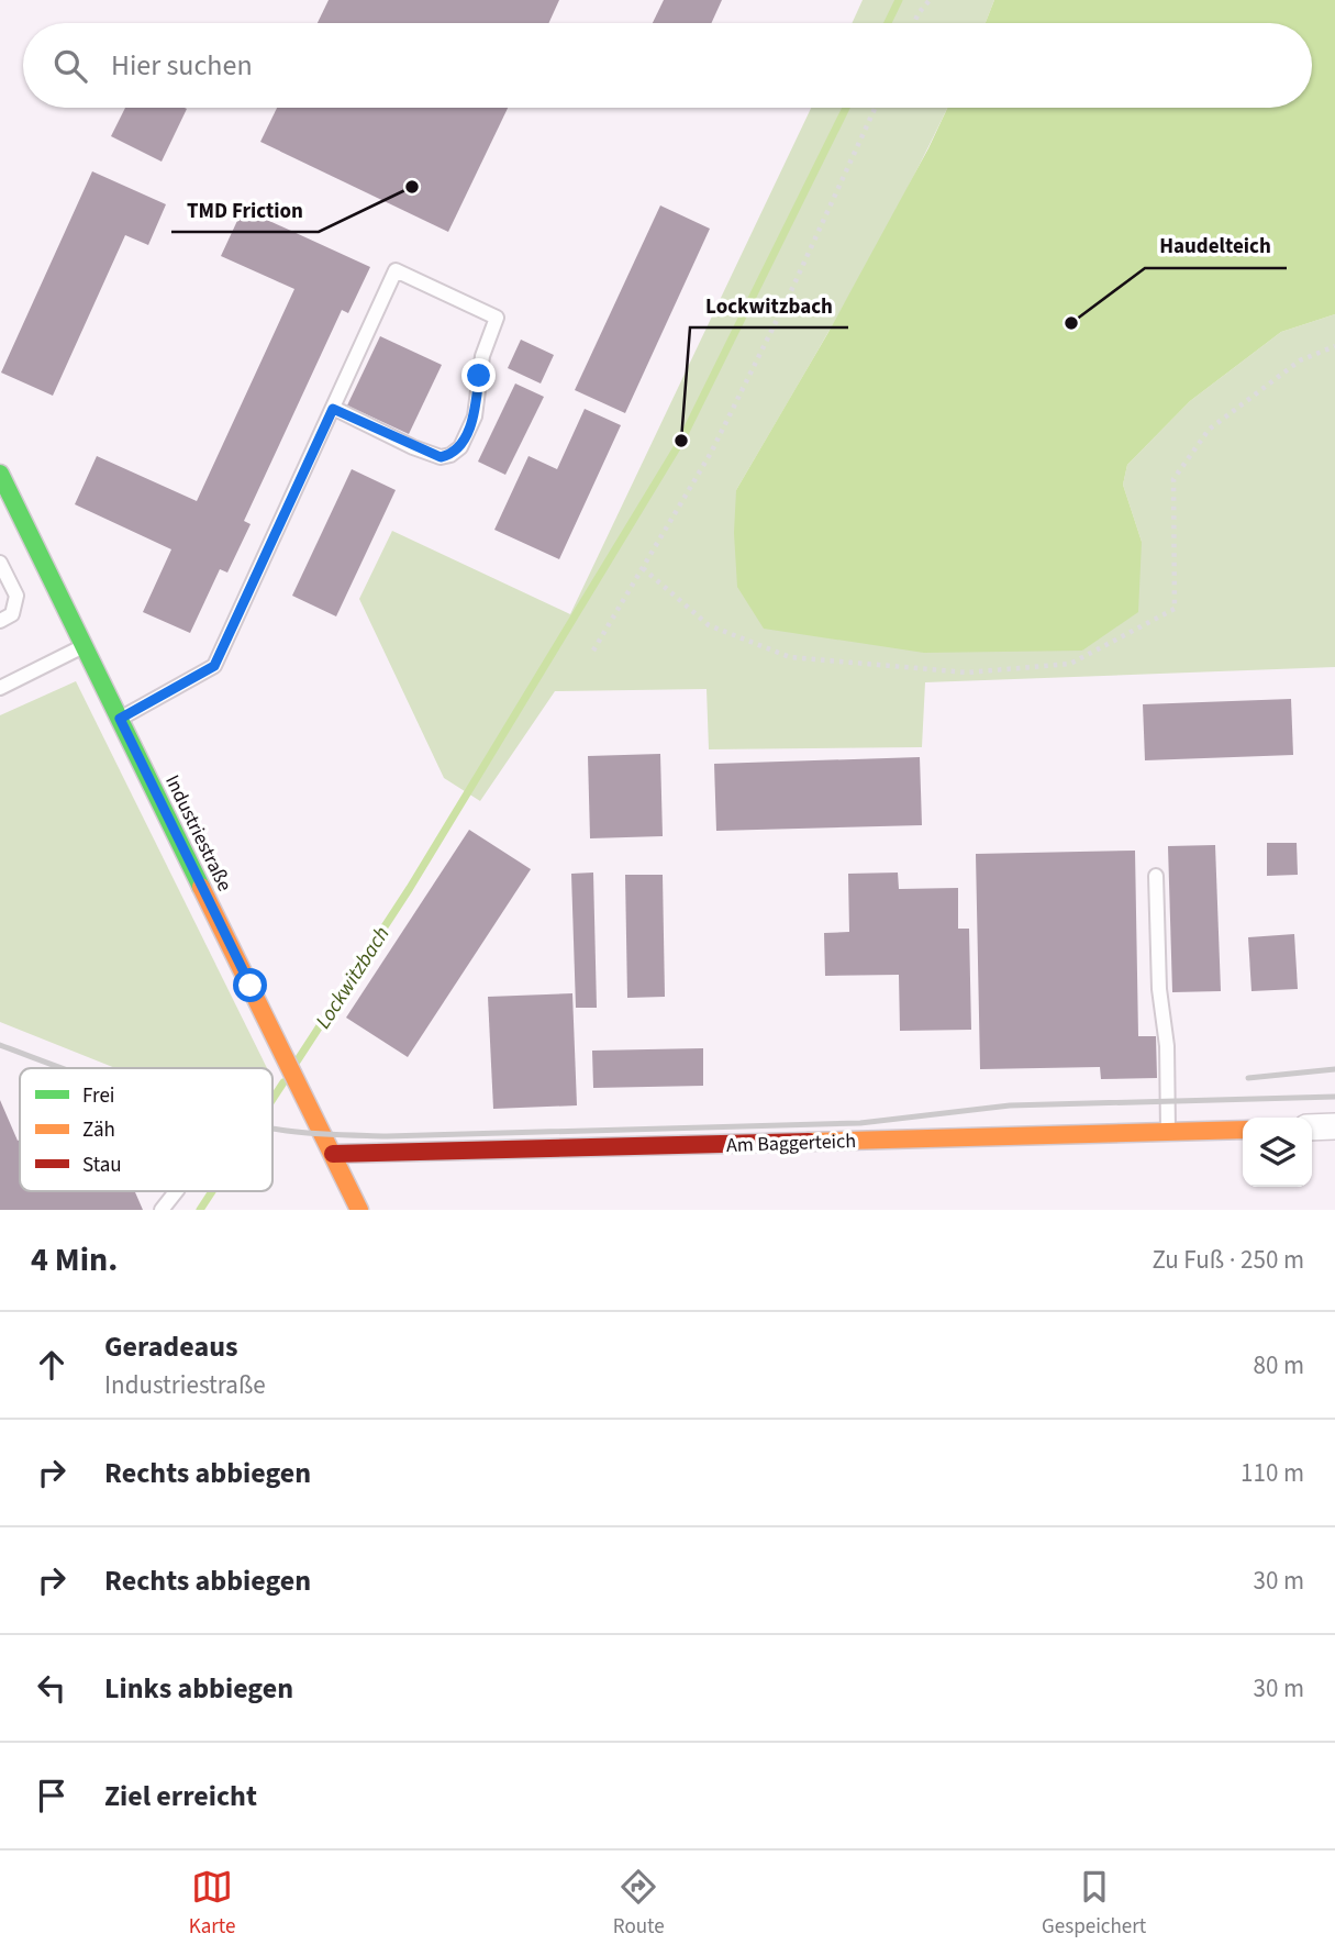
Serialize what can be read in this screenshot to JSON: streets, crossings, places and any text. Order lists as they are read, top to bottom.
{
  "streets": {
    "street": ["Industriestraße", "Am Baggerteich"]
  },
  "crossings": [
    ["Industriestraße", "Am Baggerteich"]
  ],
  "water": ["Lockwitzbach"],
  "places": ["TMD Friction", "Haudelteich", "Lockwitzbach"],
  "legend": ["Frei", "Zäh", "Stau"],
  "page": {
    "search": "Hier suchen",
    "heading": ["4 Min.", "Zu Fuß · 250 m"],
    "list": [
      ["Geradeaus", "Industriestraße", "80 m"],
      ["Rechts abbiegen", "110 m"],
      ["Rechts abbiegen", "30 m"],
      ["Links abbiegen", "30 m"],
      "Ziel erreicht"
    ],
    "nav": ["Karte", "Route", "Gespeichert"]
  }
}
